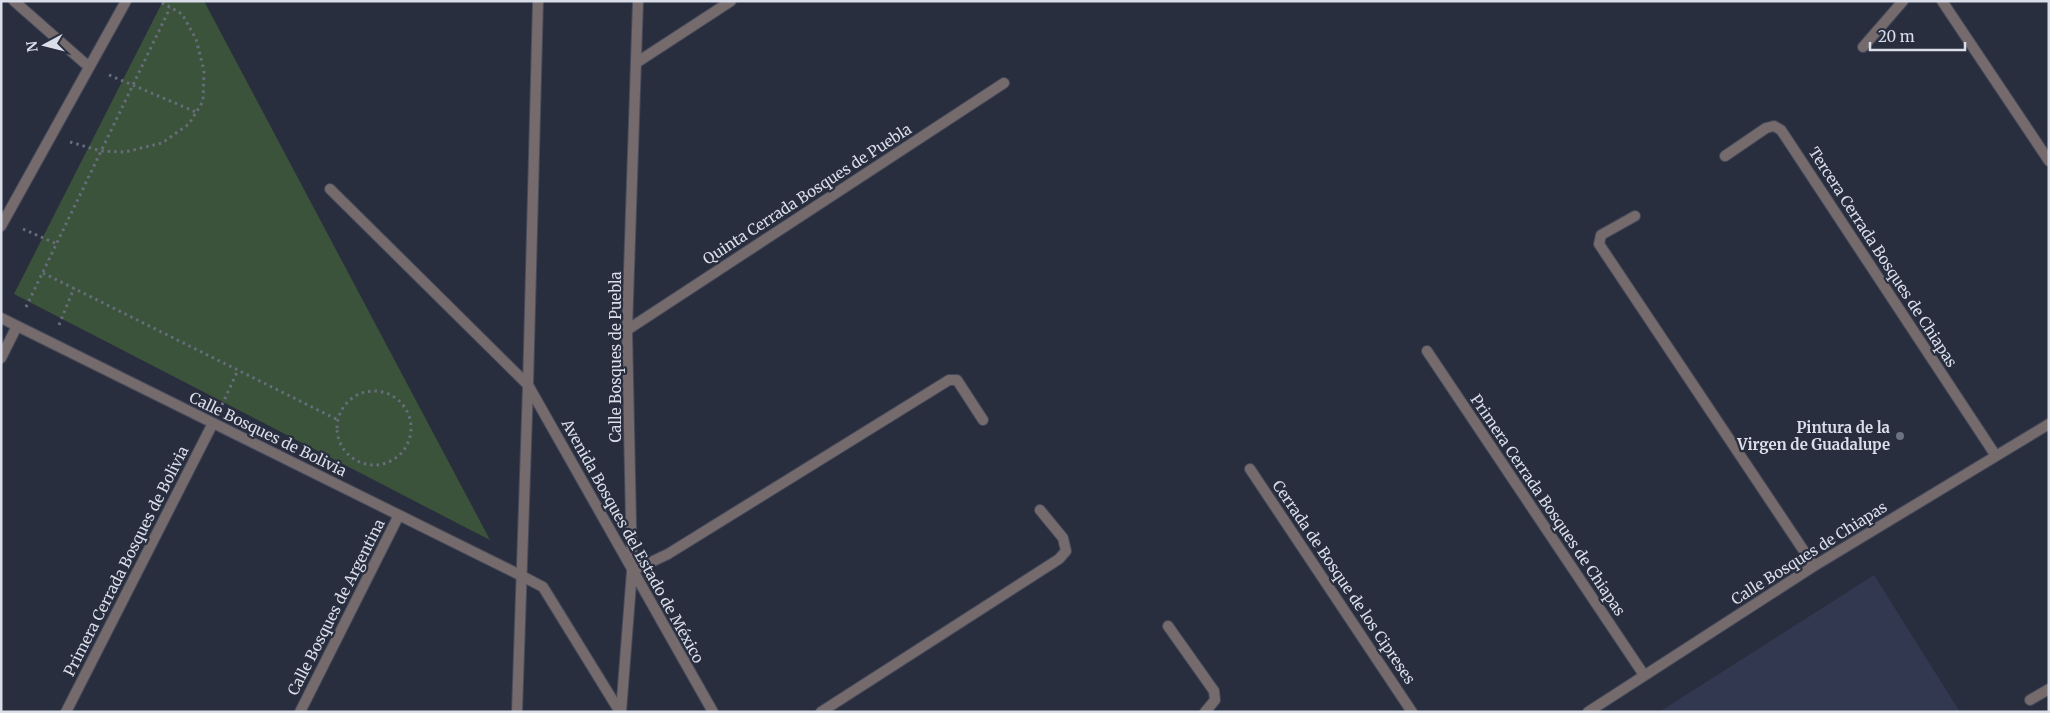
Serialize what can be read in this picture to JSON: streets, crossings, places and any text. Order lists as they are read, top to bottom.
{
  "streets": {
    "street": [
      "Quinta Cerrada Bosques de Puebla",
      "Tercera Cerrada Bosques de Chiapas",
      "Calle Bosques de Puebla",
      "Calle Bosques de Bolivia",
      "Primera Cerrada Bosques de Chiapas",
      "Avenida Bosques del Estado de México",
      "Calle Bosques de Chiapas",
      "Primera Cerrada Bosques de Bolivia",
      "Cerrada de Bosque de los Cipreses",
      "Calle Bosques de Argentina"
    ]
  },
  "crossings": [
    ["Quinta Cerrada Bosques de Puebla", "Calle Bosques de Puebla"],
    ["Tercera Cerrada Bosques de Chiapas", "Calle Bosques de Chiapas"],
    ["Calle Bosques de Puebla", "Avenida Bosques del Estado de México"],
    ["Calle Bosques de Bolivia", "Primera Cerrada Bosques de Bolivia"],
    ["Calle Bosques de Bolivia", "Calle Bosques de Argentina"],
    ["Primera Cerrada Bosques de Chiapas", "Calle Bosques de Chiapas"]
  ],
  "places": ["Pintura de la Virgen de Guadalupe"],
  "scale_bar": "20 m",
  "north": "left"
}
